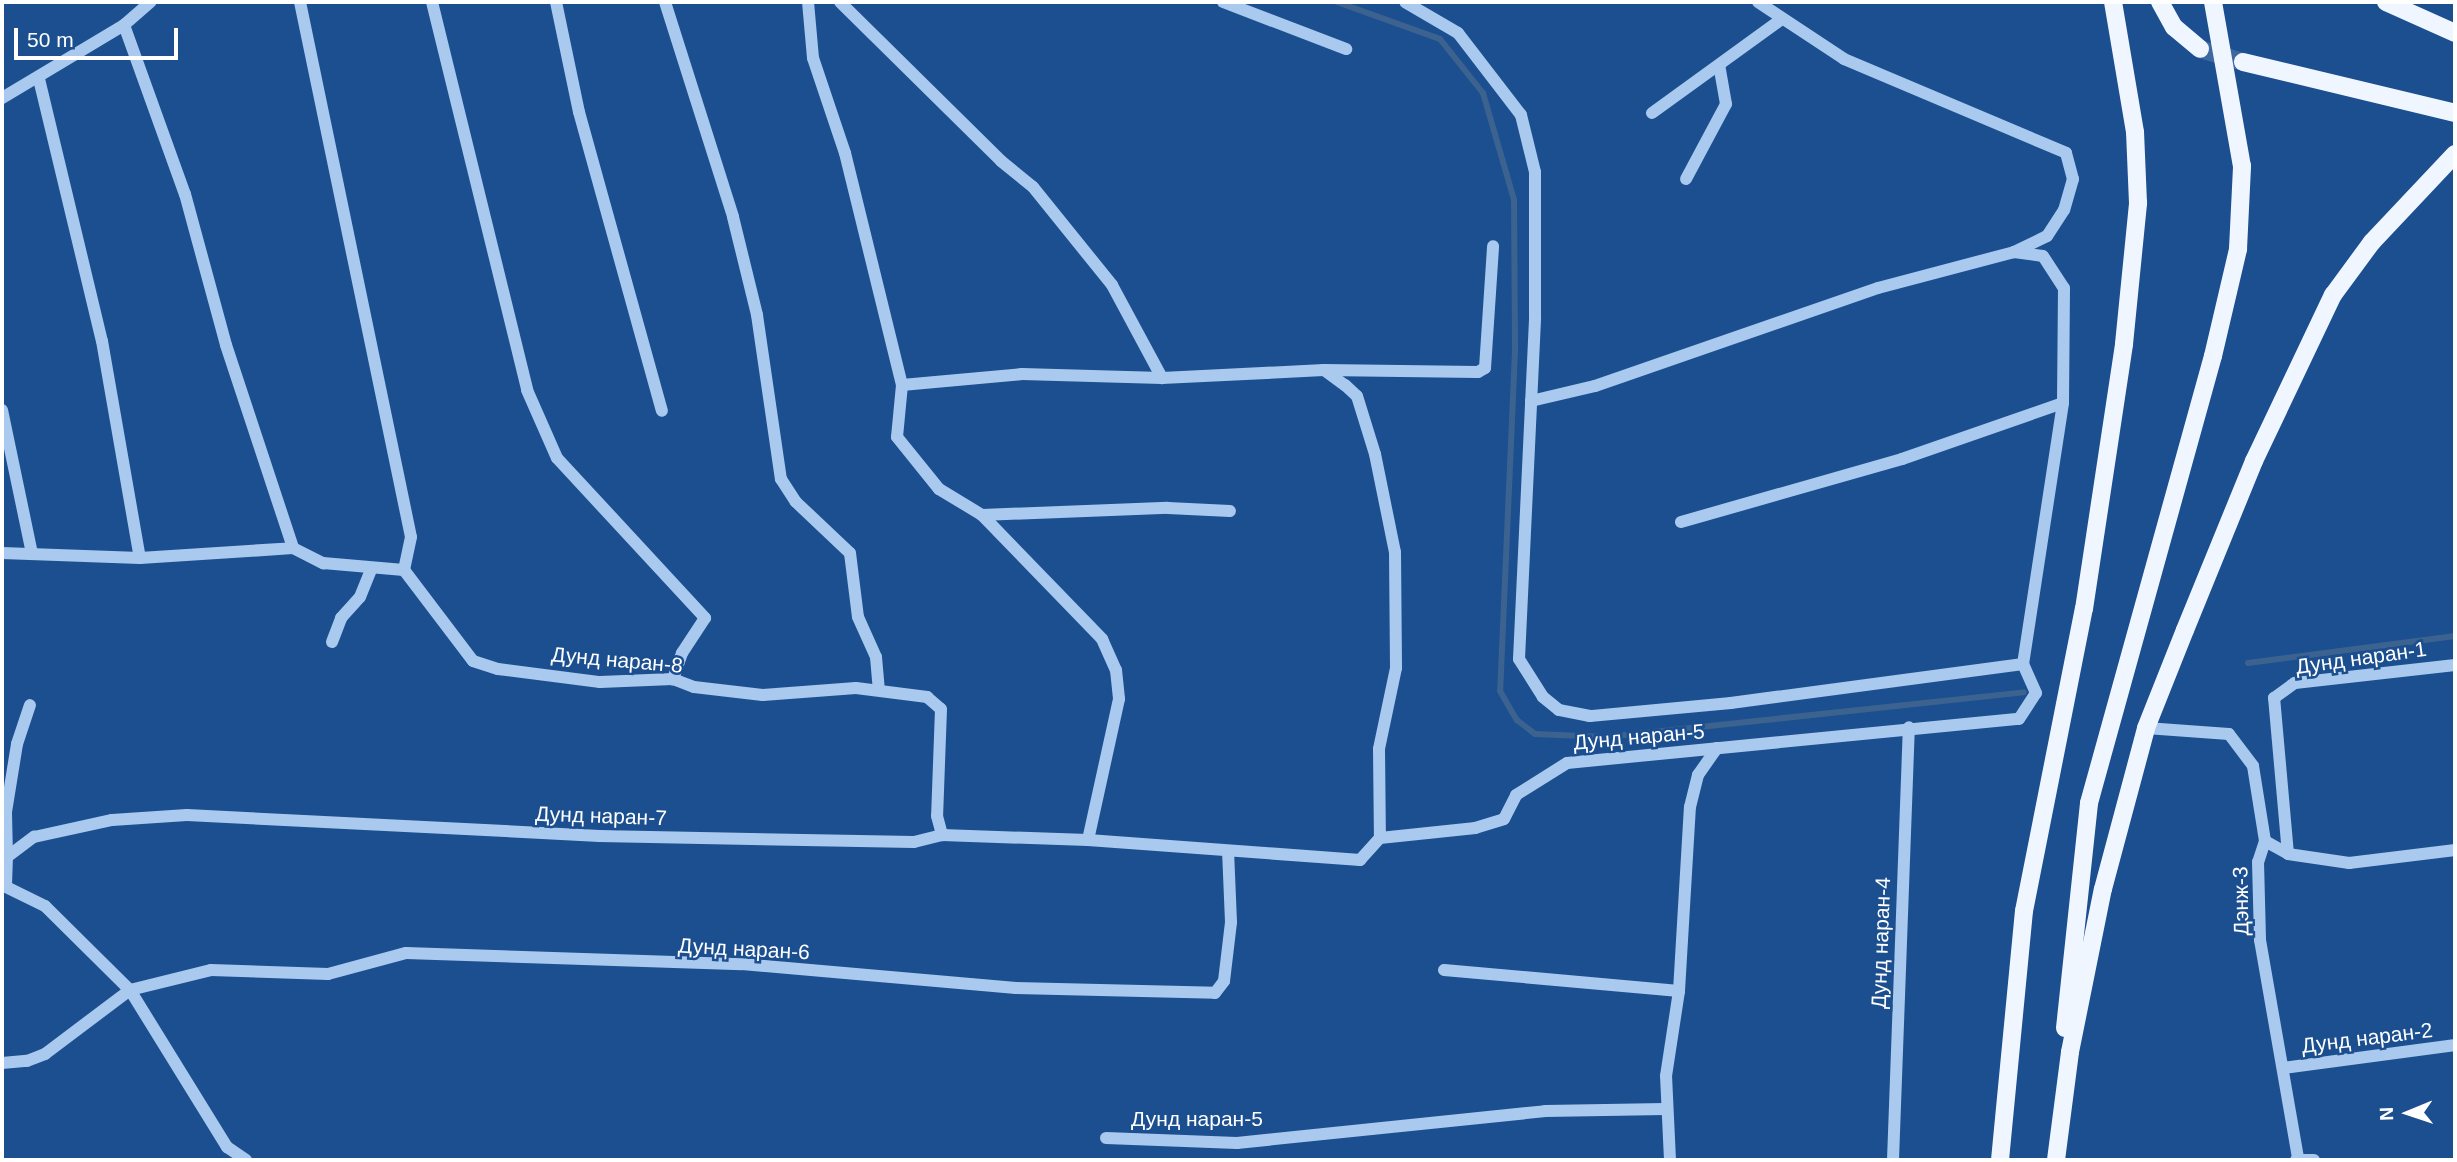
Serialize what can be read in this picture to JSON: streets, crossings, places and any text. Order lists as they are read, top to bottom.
{
  "streets": {
    "street": [
      "Дунд наран-1",
      "Дунд наран-8",
      "Дунд наран-5",
      "Дунд наран-7",
      "Дэнж-3",
      "Дунд наран-4",
      "Дунд наран-6",
      "Дунд наран-2"
    ]
  },
  "crossings": [
    ["Дунд наран-8", "Дунд наран-7"],
    ["Дунд наран-7", "Дунд наран-6"],
    ["Дэнж-3", "Дунд наран-2"]
  ],
  "scale_bar": "50 m",
  "north": "left"
}
